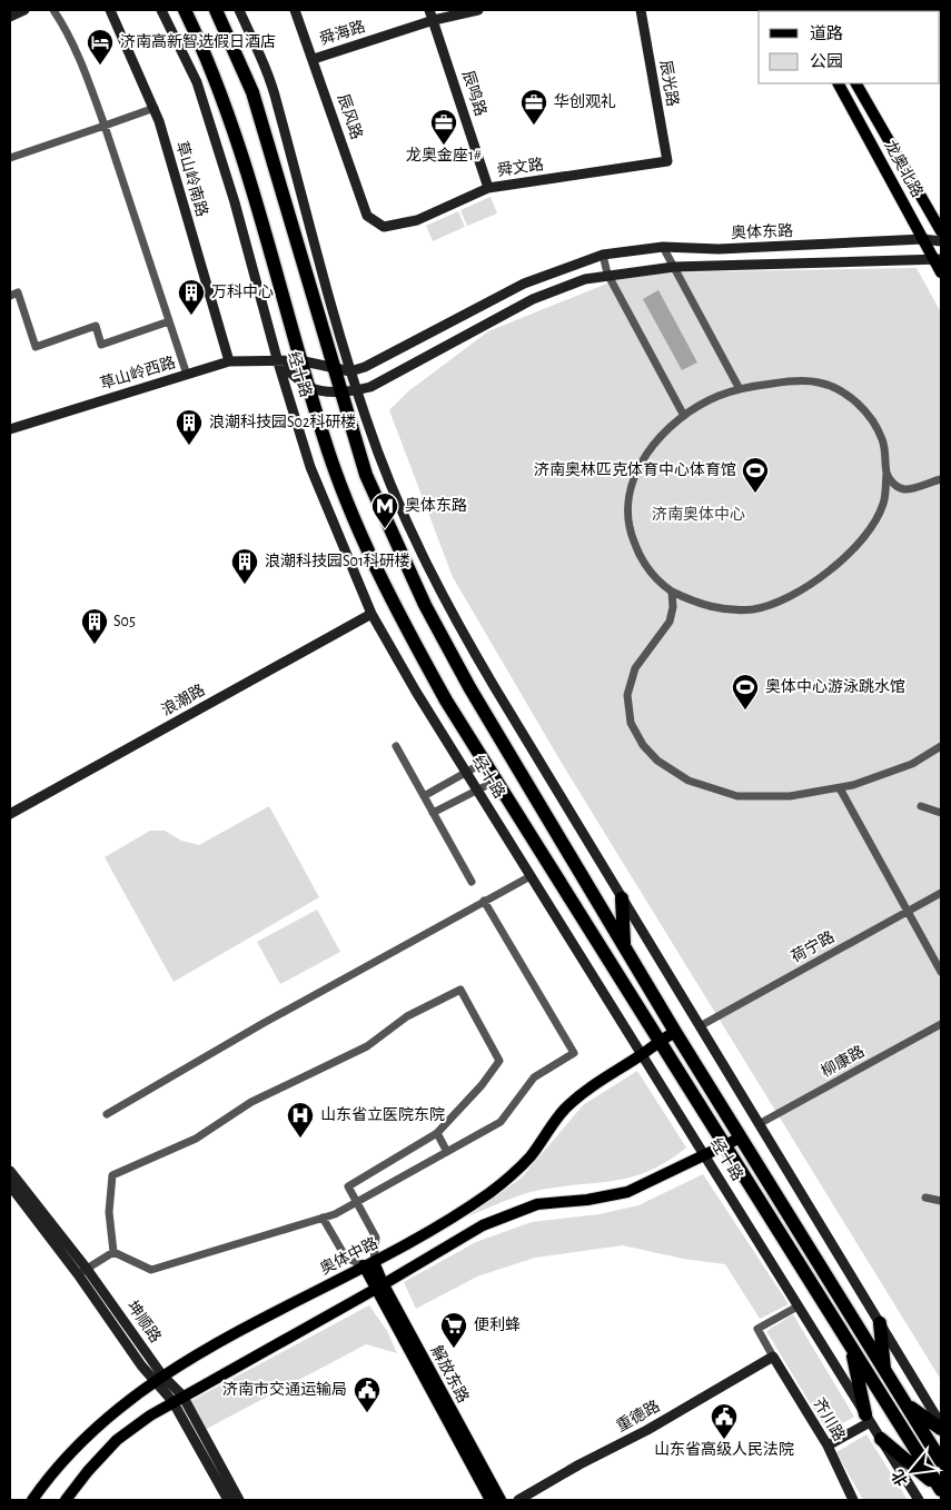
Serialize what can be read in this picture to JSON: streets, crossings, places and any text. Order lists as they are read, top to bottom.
{
  "streets": {
    "highway": ["经十路"],
    "main road": [
      "舜海路",
      "辰光路",
      "辰鸣路",
      "辰风路",
      "舜文路",
      "龙奥北路",
      "草山岭南路",
      "奥体东路",
      "草山岭西路",
      "浪潮路",
      "奥体中路",
      "坤顺路",
      "解放东路",
      "重德路",
      "齐川路"
    ],
    "street": ["荷宁路", "柳康路"]
  },
  "crossings": [
    ["舜海路", "辰鸣路"],
    ["舜海路", "辰风路"],
    ["辰光路", "舜文路"],
    ["辰鸣路", "舜文路"],
    ["辰风路", "舜文路"],
    ["龙奥北路", "奥体东路"],
    ["草山岭南路", "草山岭西路"],
    ["草山岭西路", "经十路"],
    ["经十路", "浪潮路"],
    ["经十路", "奥体中路"],
    ["奥体中路", "坤顺路"],
    ["奥体中路", "解放东路"],
    ["重德路", "齐川路"]
  ],
  "parks": ["济南奥体中心"],
  "places": {
    "hotel": ["济南高新智选假日酒店"],
    "office": ["华创观礼", "龙奥金座1#"],
    "building": [
      "万科中心",
      "浪潮科技园S02科研楼",
      "浪潮科技园S01科研楼",
      "S05"
    ],
    "sports": ["济南奥林匹克体育中心体育馆", "奥体中心游泳跳水馆"],
    "metro station": ["奥体东路"],
    "hospital": ["山东省立医院东院"],
    "supermarket": ["便利蜂"],
    "public building": ["济南市交通运输局", "山东省高级人民法院"]
  },
  "legend": ["道路", "公园"],
  "north": "bottom left"
}
